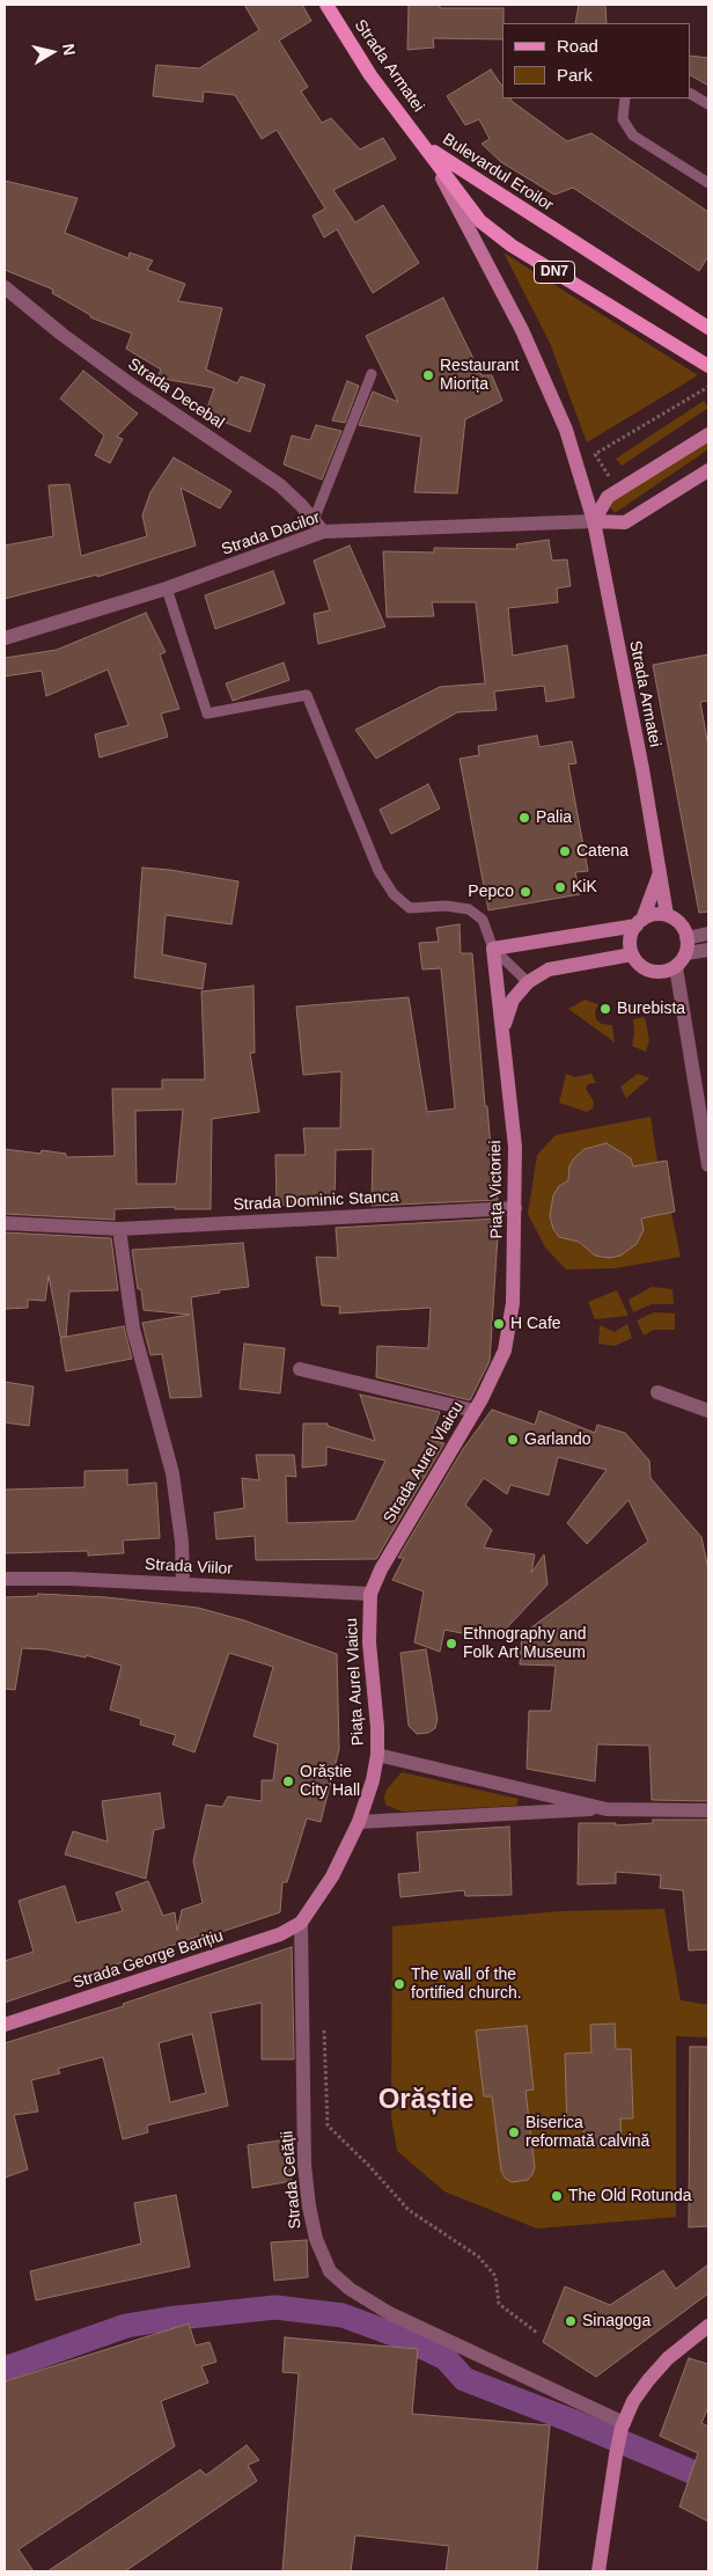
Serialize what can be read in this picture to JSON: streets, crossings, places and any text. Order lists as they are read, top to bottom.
{
  "streets": {
    "main road": [
      "Strada Armatei",
      "Bulevardul Eroilor",
      "DN7",
      "Piața Victoriei",
      "Strada Aurel Vlaicu",
      "Piața Aurel Vlaicu",
      "Strada George Barițiu"
    ],
    "street": [
      "Strada Decebal",
      "Strada Dacilor",
      "Strada Dominic Stanca",
      "Strada Viilor",
      "Strada Cetății"
    ]
  },
  "crossings": [
    ["Strada Armatei", "Bulevardul Eroilor"],
    ["Strada Armatei", "Strada Dacilor"],
    ["Strada Armatei", "Piața Victoriei"],
    ["Strada Decebal", "Strada Dacilor"],
    ["Piața Victoriei", "Strada Dominic Stanca"],
    ["Piața Victoriei", "Strada Aurel Vlaicu"],
    ["Strada Aurel Vlaicu", "Strada Viilor"],
    ["Strada Aurel Vlaicu", "Piața Aurel Vlaicu"],
    ["Strada Viilor", "Piața Aurel Vlaicu"],
    ["Piața Aurel Vlaicu", "Strada George Barițiu"],
    ["Piața Aurel Vlaicu", "Strada Cetății"],
    ["Strada George Barițiu", "Strada Cetății"]
  ],
  "districts": ["Orăștie"],
  "places": [
    "Restaurant Miorița",
    "Palia",
    "Catena",
    "KiK",
    "Pepco",
    "Burebista",
    "H Cafe",
    "Garlando",
    "Ethnography and Folk Art Museum",
    "Orăștie City Hall",
    "The wall of the fortified church.",
    "Biserica reformată calvină",
    "The Old Rotunda",
    "Sinagoga"
  ],
  "legend": ["Road", "Park"],
  "north": "right"
}
